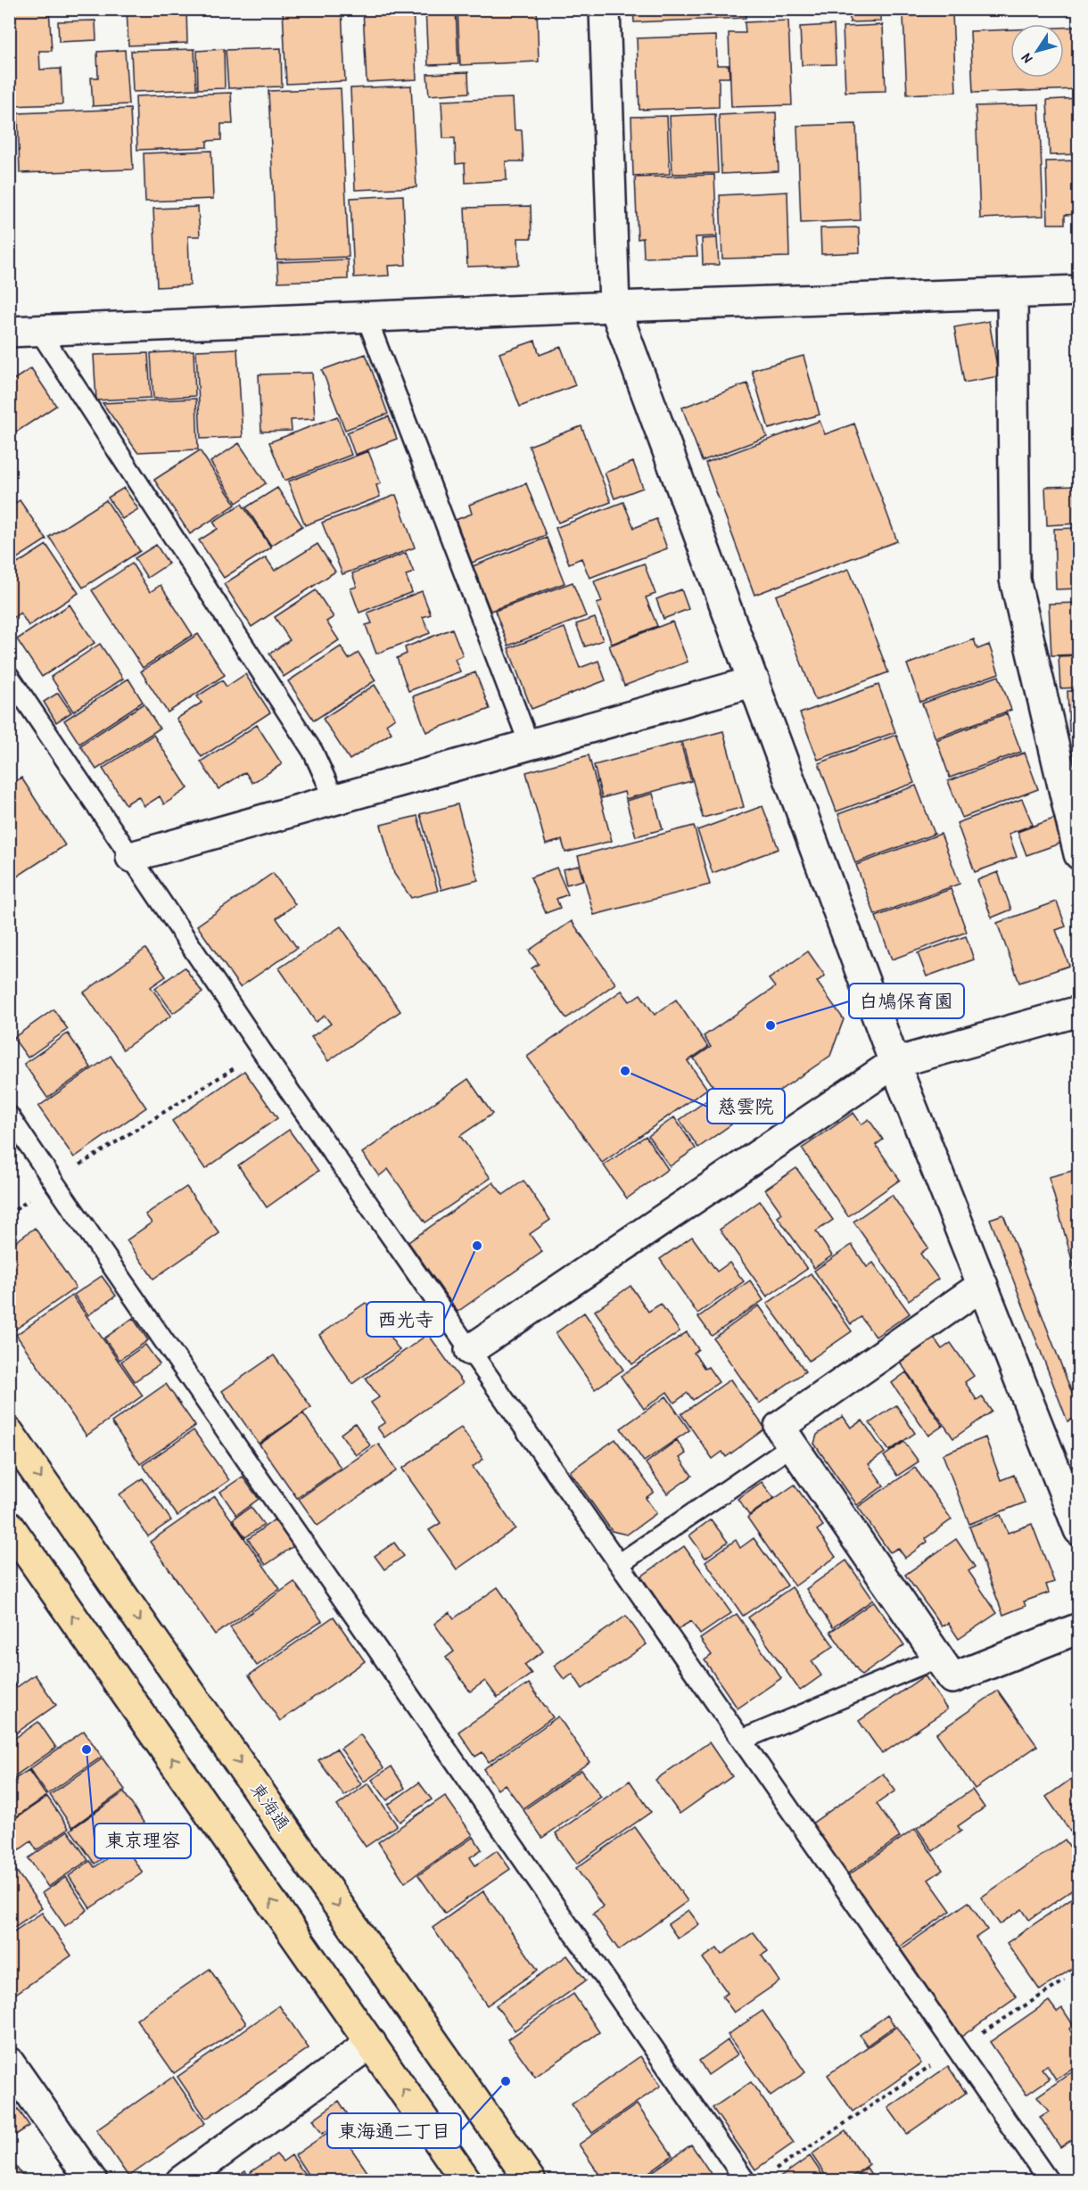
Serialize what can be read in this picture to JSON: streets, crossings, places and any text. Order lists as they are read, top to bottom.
{
  "streets": {
    "main road": ["東海通"]
  },
  "places": [
    "白鳩保育園",
    "慈雲院",
    "西光寺",
    "東京理容",
    "東海通二丁目"
  ],
  "north": "bottom left"
}
